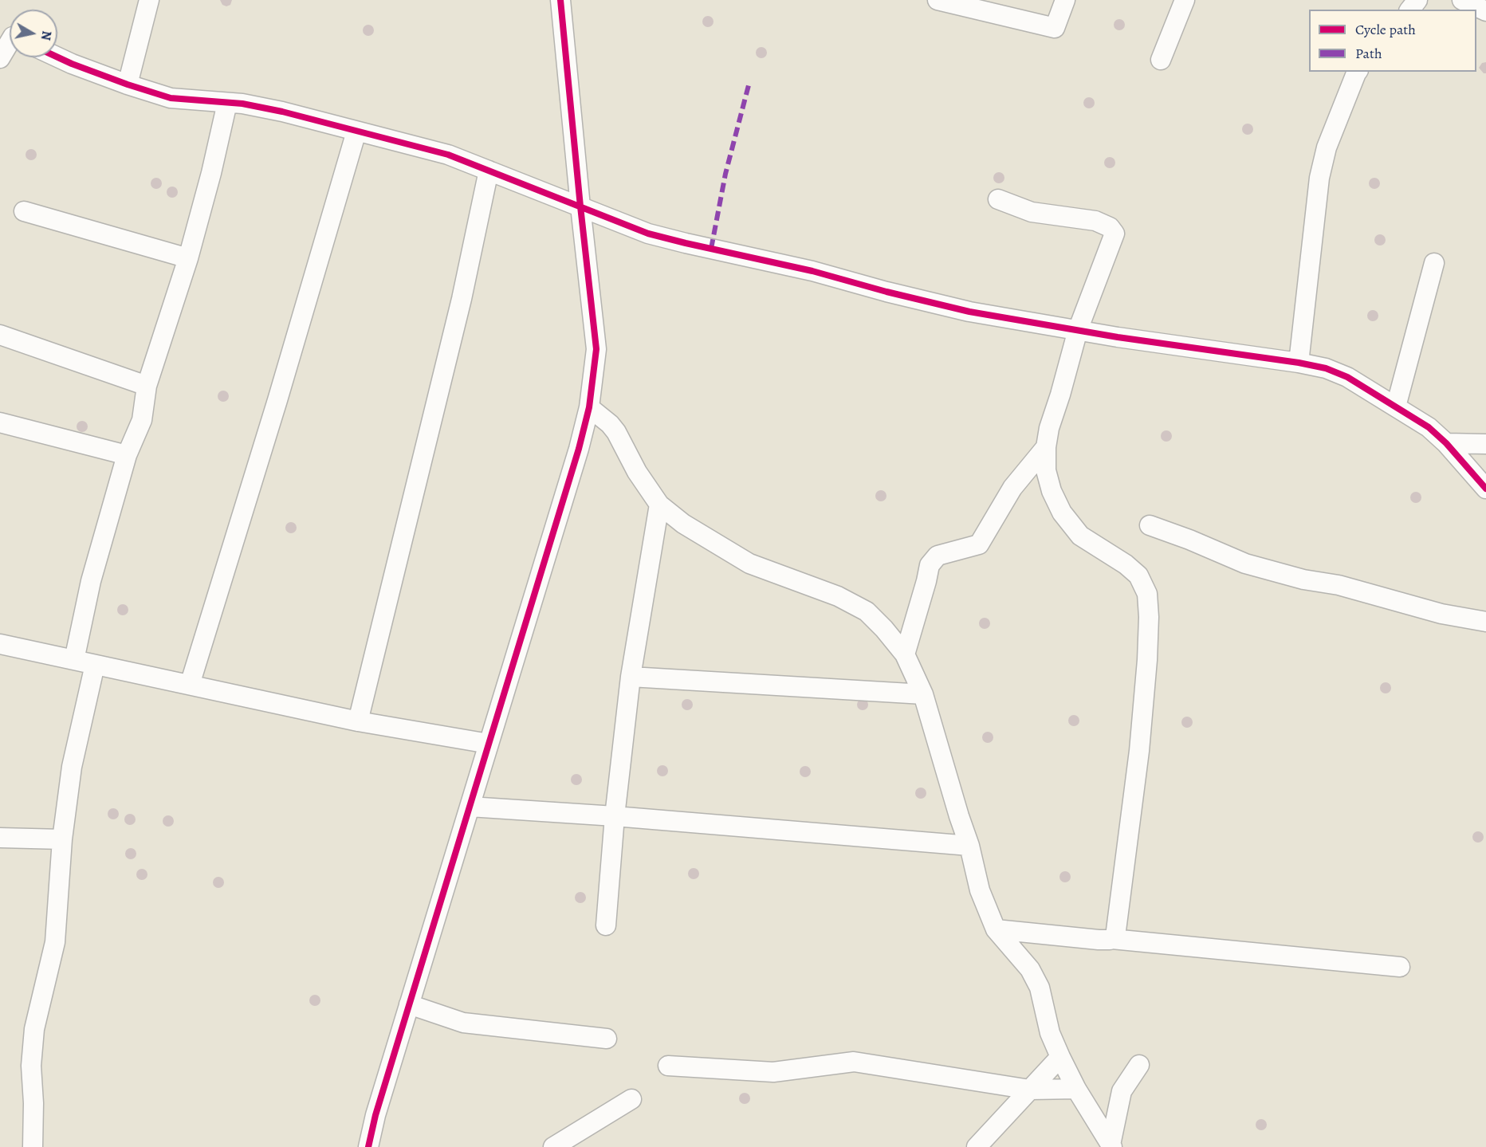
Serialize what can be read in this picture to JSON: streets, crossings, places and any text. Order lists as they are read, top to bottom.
{
  "legend": ["Cycle path", "Path"],
  "north": "right"
}
